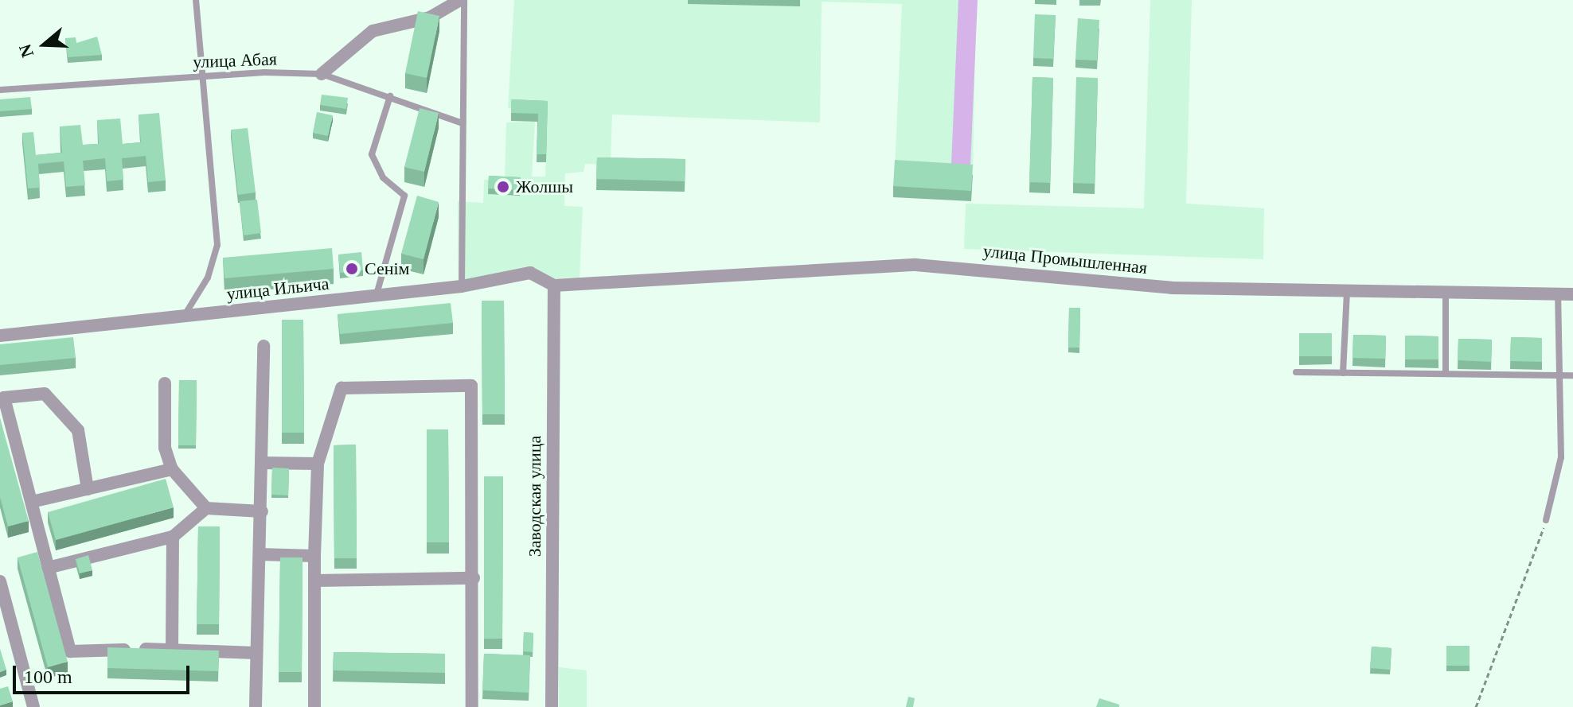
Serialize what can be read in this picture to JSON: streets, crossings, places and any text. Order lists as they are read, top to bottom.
{
  "streets": {
    "street": ["улица Промышленная", "улица Ильича", "Заводская улица"],
    "lane": ["улица Абая"]
  },
  "crossings": [
    ["улица Промышленная", "улица Ильича"],
    ["улица Промышленная", "Заводская улица"],
    ["улица Ильича", "Заводская улица"]
  ],
  "places": ["Жолшы", "Сенiм"],
  "scale_bar": "100 m",
  "north": "left"
}
